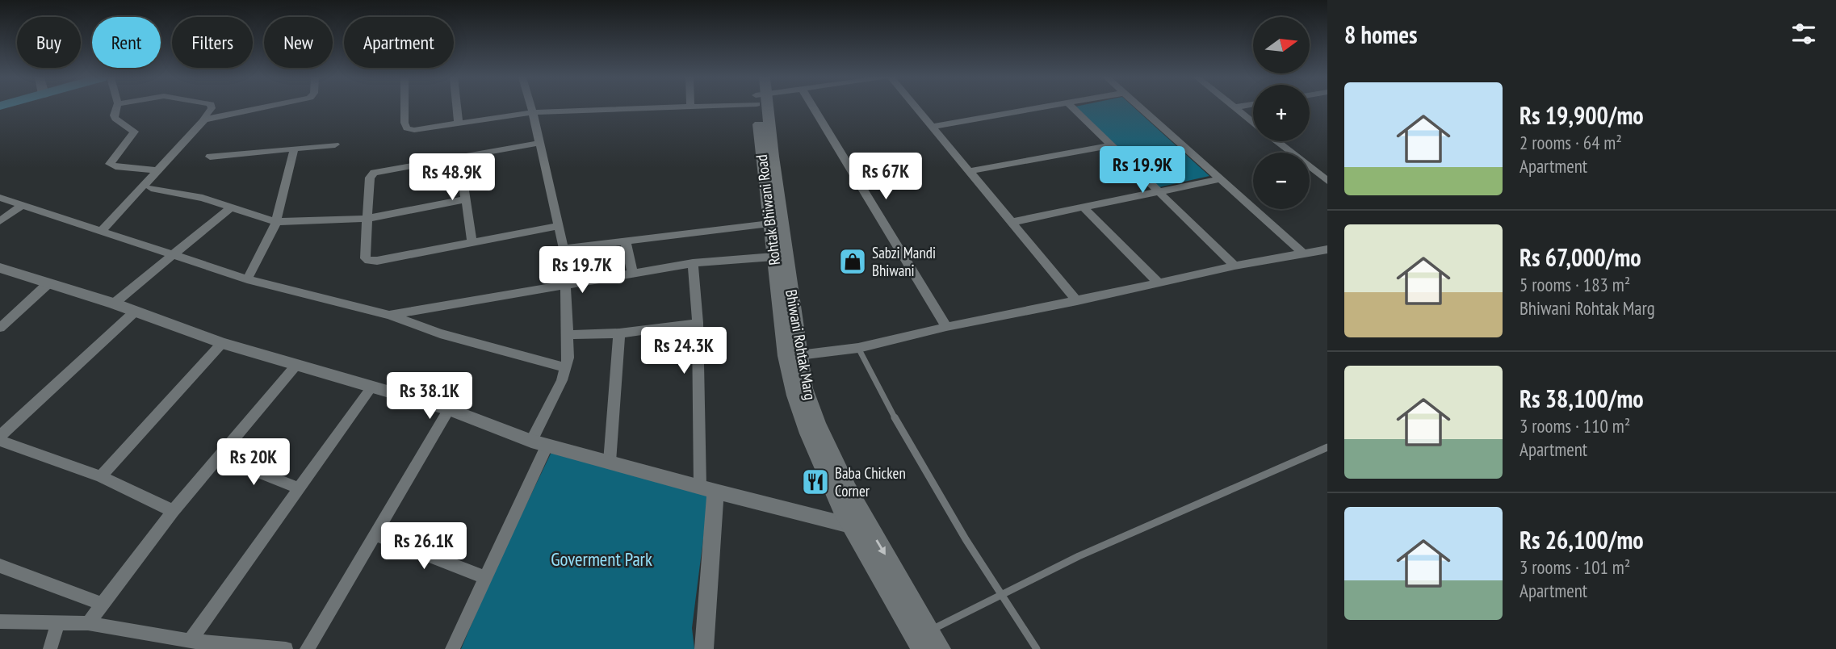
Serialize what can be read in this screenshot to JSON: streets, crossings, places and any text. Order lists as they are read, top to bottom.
{
  "streets": {
    "main road": ["Rohtak Bhiwani Road", "Bhiwani Rohtak Marg"]
  },
  "crossings": [
    ["Rohtak Bhiwani Road", "Bhiwani Rohtak Marg"]
  ],
  "parks": ["Goverment Park"],
  "places": {
    "shop": ["Sabzi Mandi Bhiwani"],
    "restaurant": ["Baba Chicken Corner"]
  },
  "north": "right",
  "page": {
    "heading": "8 homes",
    "map_buttons": ["+", "−"],
    "chip": [
      "Buy",
      "Rent",
      "Filters",
      "New",
      "Apartment"
    ],
    "list": [
      {
        "name": "Rs 19,900/mo",
        "note": "2 rooms · 64 m² · Apartment"
      },
      {
        "name": "Rs 67,000/mo",
        "note": "5 rooms · 183 m² · Bhiwani Rohtak Marg"
      },
      {
        "name": "Rs 38,100/mo",
        "note": "3 rooms · 110 m² · Apartment"
      },
      {
        "name": "Rs 26,100/mo",
        "note": "3 rooms · 101 m² · Apartment"
      }
    ],
    "price": [
      "Rs 19.9K",
      "Rs 67K",
      "Rs 48.9K",
      "Rs 19.7K",
      "Rs 24.3K",
      "Rs 38.1K",
      "Rs 20K",
      "Rs 26.1K"
    ]
  }
}
